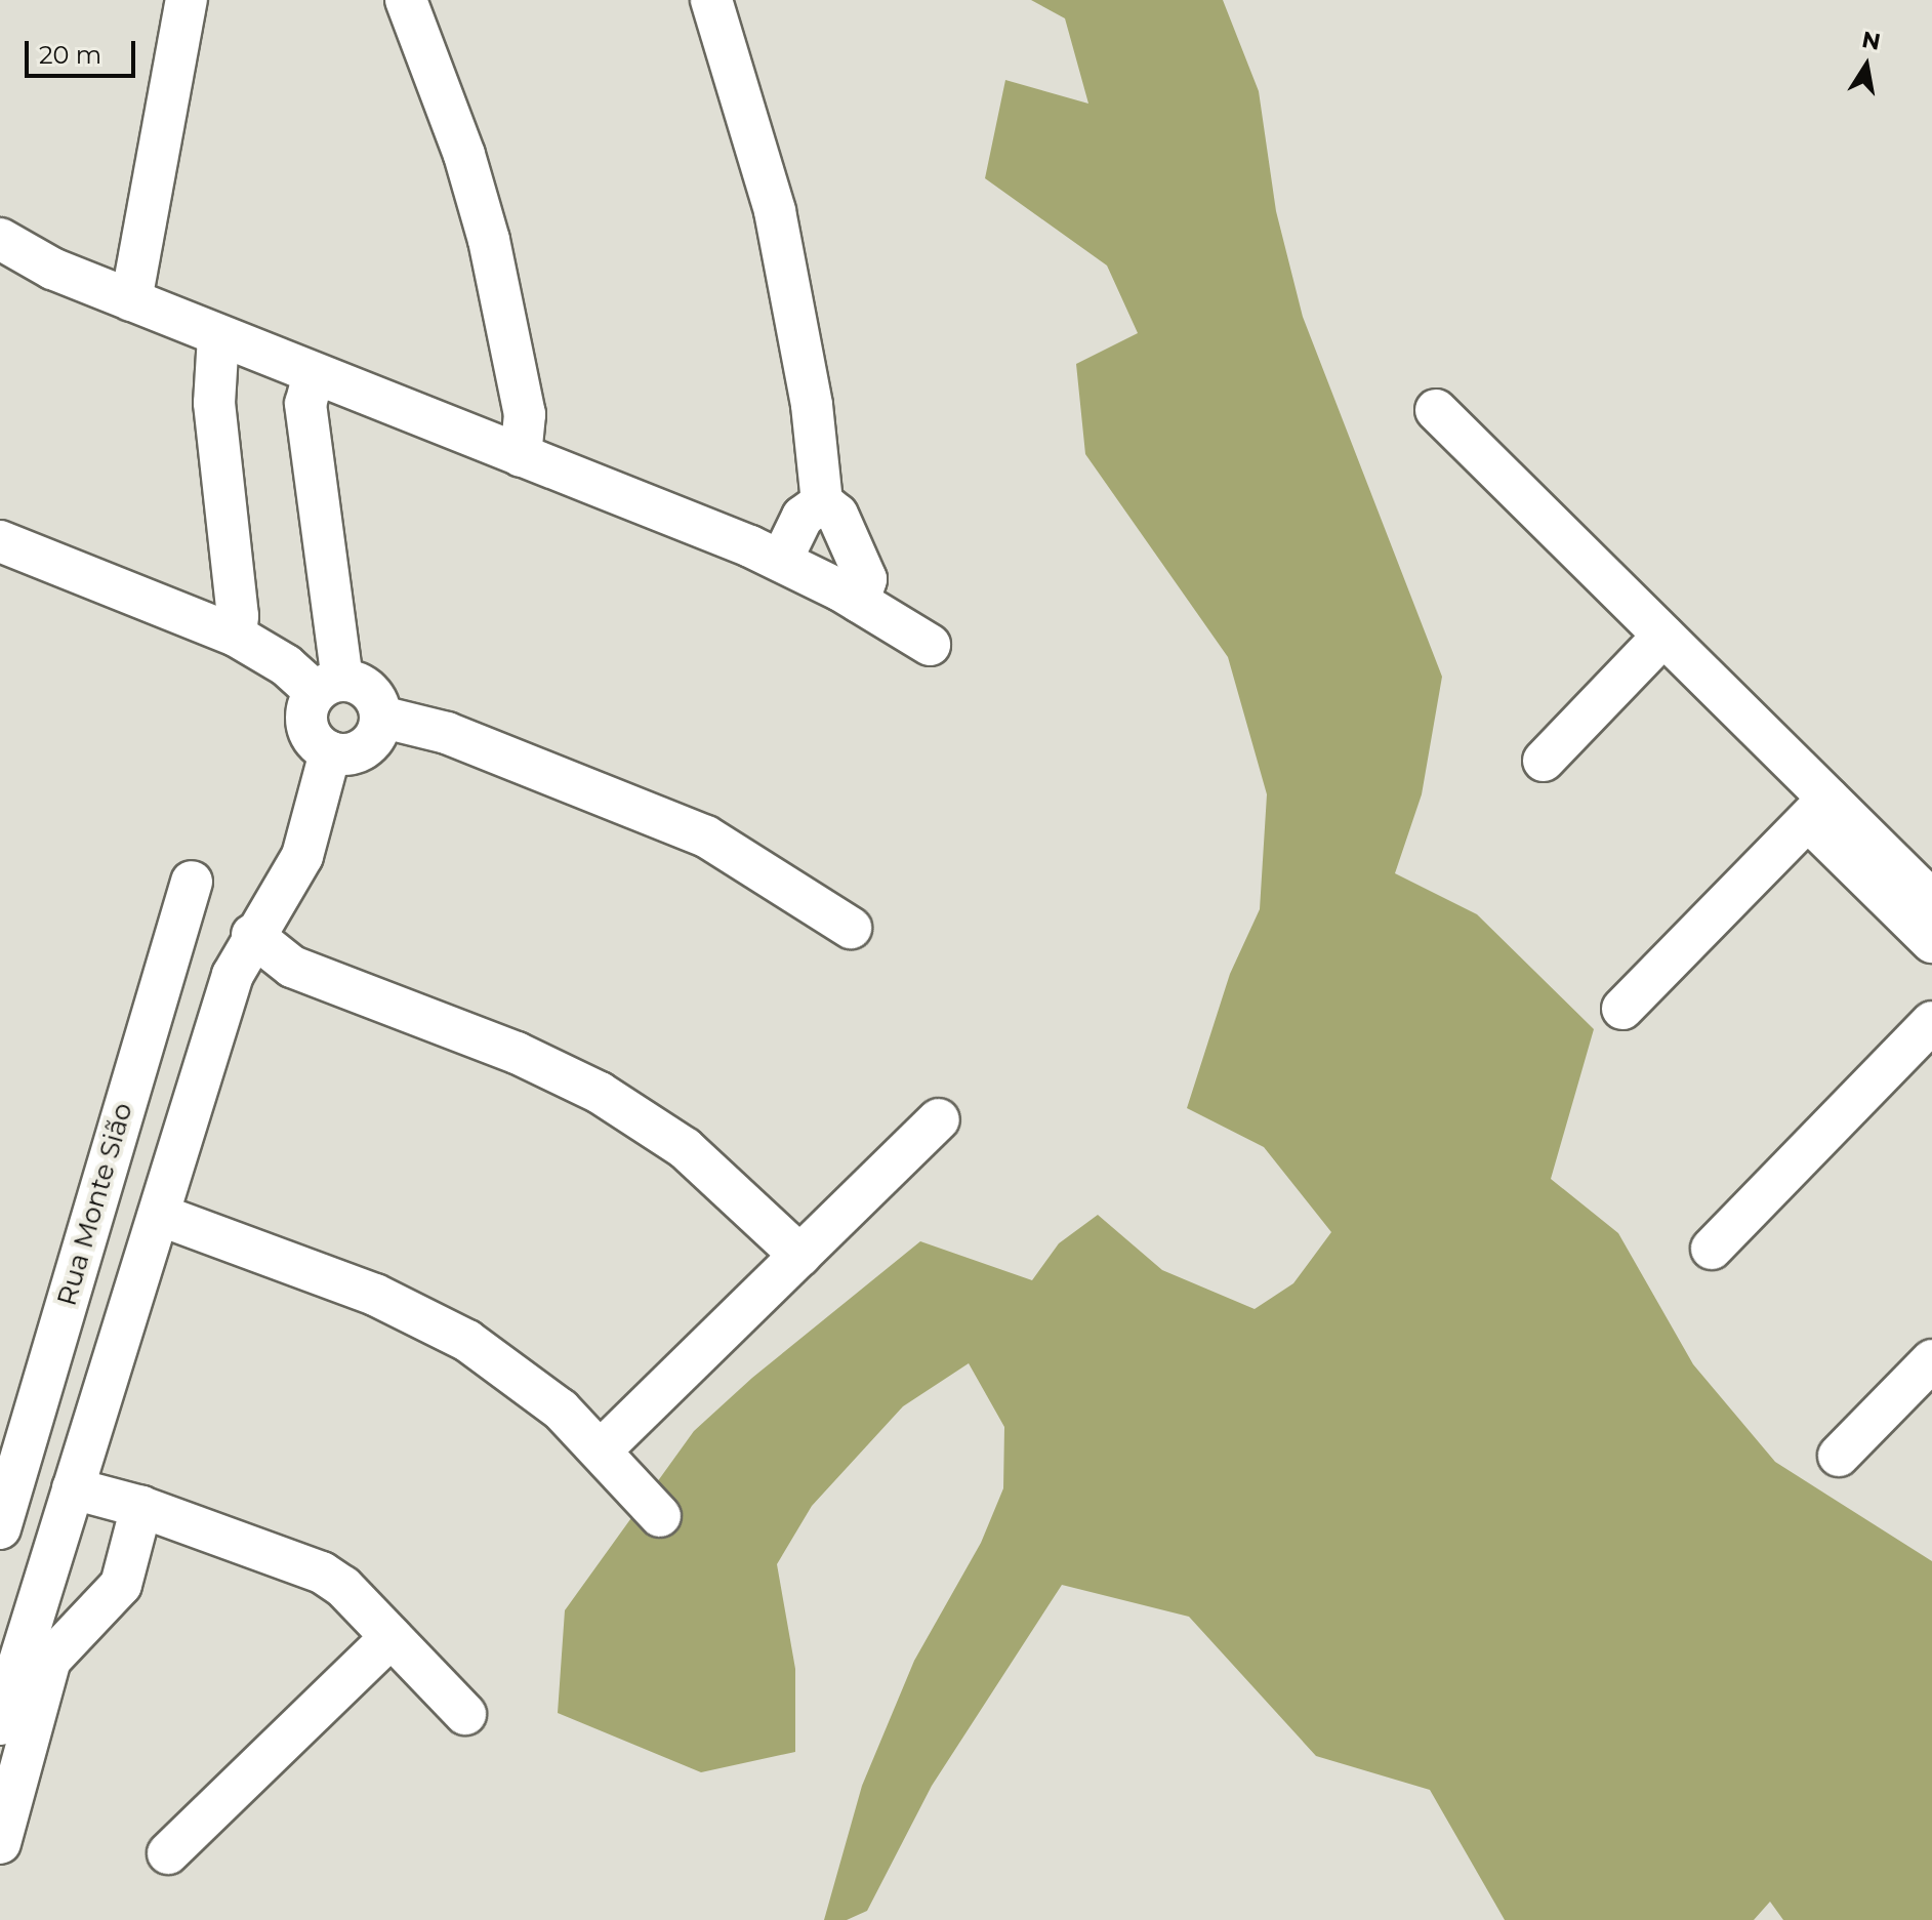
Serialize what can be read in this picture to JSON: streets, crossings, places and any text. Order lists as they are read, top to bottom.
{
  "streets": {
    "street": ["Rua Monte Sião"]
  },
  "scale_bar": "20 m",
  "north": "top"
}
